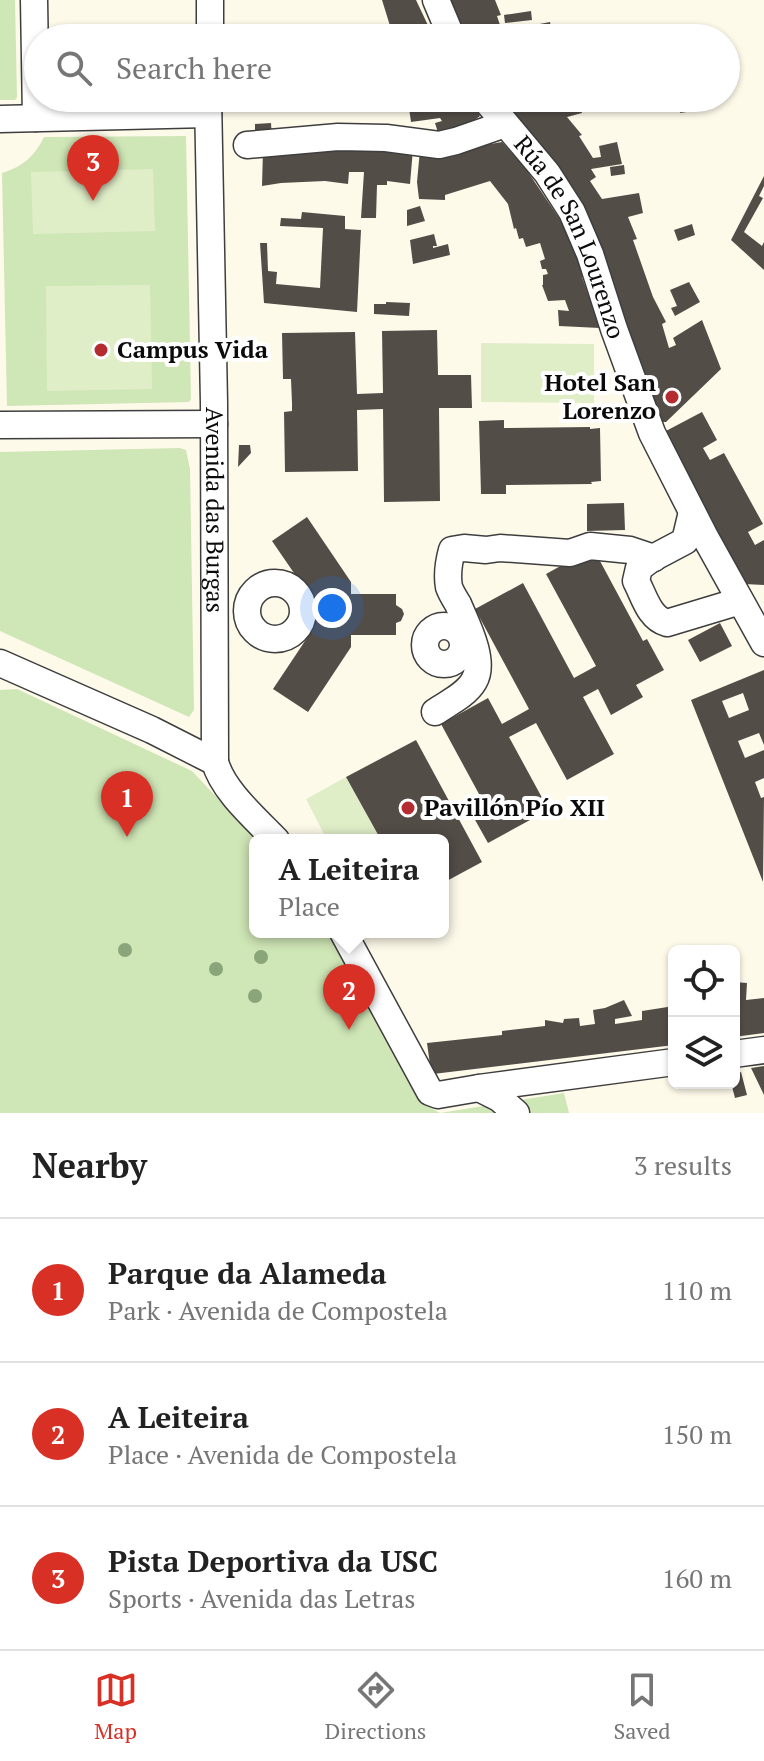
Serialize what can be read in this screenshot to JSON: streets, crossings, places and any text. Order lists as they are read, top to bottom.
{
  "streets": {
    "street": ["Rúa de San Lourenzo", "Avenida das Burgas"]
  },
  "places": ["Campus Vida", "Hotel San Lorenzo", "Pavillón Pío XII"],
  "page": {
    "search": "Search here",
    "pins": ["3", "1", "2"],
    "popup": ["A Leiteira", "Place"],
    "heading": ["Nearby", "3 results"],
    "list": [
      {
        "mark": "1",
        "name": "Parque da Alameda",
        "note": "Park · Avenida de Compostela",
        "value": "110 m"
      },
      {
        "mark": "2",
        "name": "A Leiteira",
        "note": "Place · Avenida de Compostela",
        "value": "150 m"
      },
      {
        "mark": "3",
        "name": "Pista Deportiva da USC",
        "note": "Sports · Avenida das Letras",
        "value": "160 m"
      }
    ],
    "nav": ["Map", "Directions", "Saved"]
  }
}
